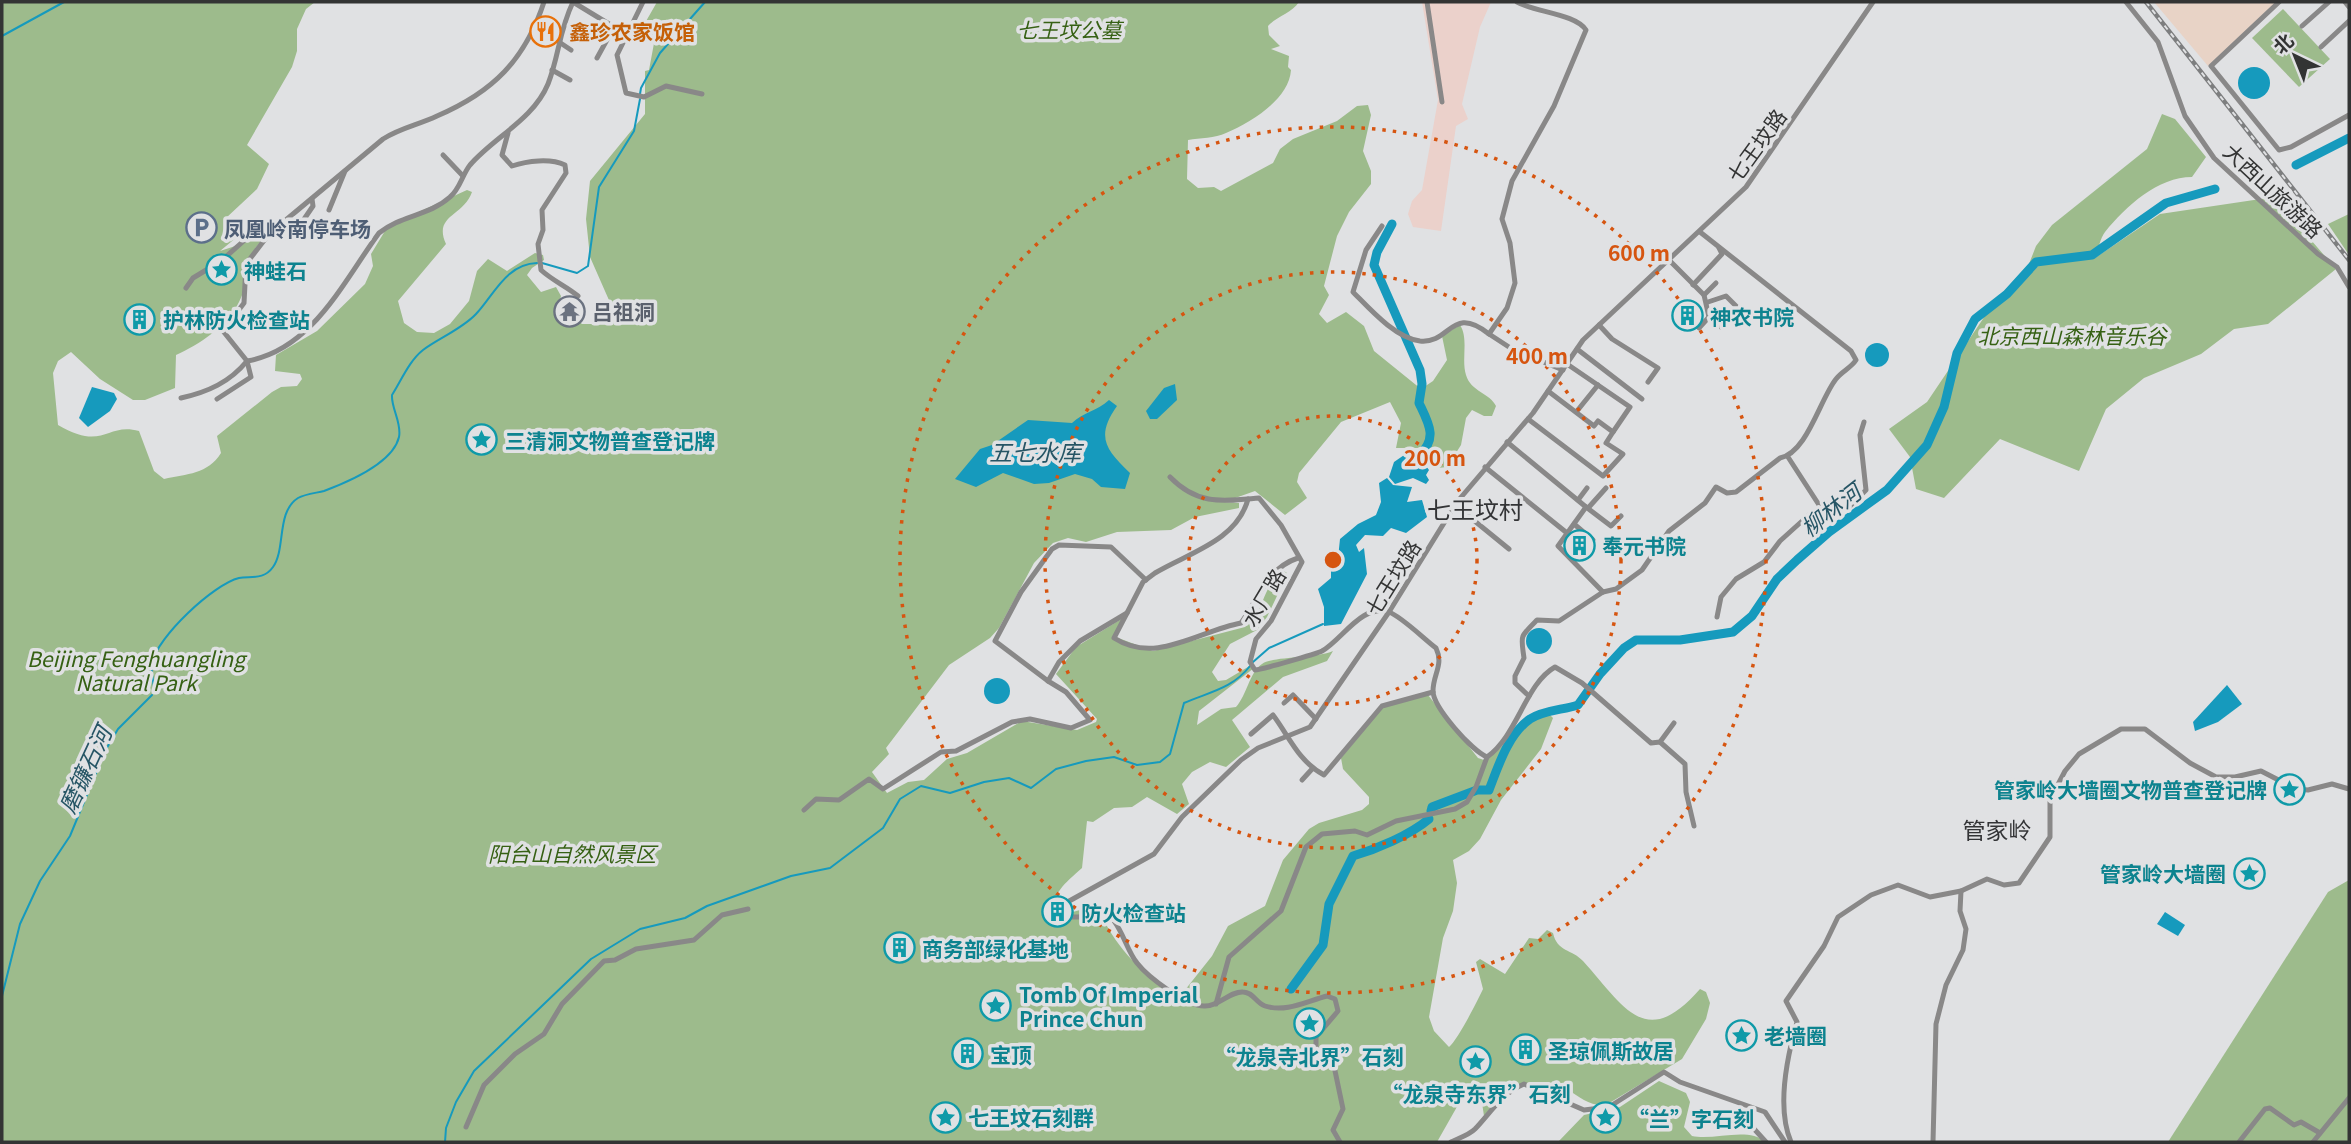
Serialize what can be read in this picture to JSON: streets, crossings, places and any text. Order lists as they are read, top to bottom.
{
  "streets": {
    "street": ["七王坟路", "大西山旅游路", "水厂路"]
  },
  "crossings": [
    ["七王坟路", "水厂路"]
  ],
  "districts": ["七王坟村", "管家岭"],
  "water": ["五七水库", "柳林河", "磨镰石河"],
  "parks": [
    "七王坟公墓",
    "北京西山森林音乐谷",
    "Beijing Fenghuangling Natural Park",
    "阳台山自然风景区"
  ],
  "places": {
    "restaurant": ["鑫珍农家饭馆"],
    "parking": ["凤凰岭南停车场"],
    "place": [
      "神蛙石",
      "三清洞文物普查登记牌",
      "管家岭大墙圈文物普查登记牌",
      "管家岭大墙圈",
      "Tomb Of Imperial Prince Chun",
      "“龙泉寺北界”石刻",
      "老墙圈",
      "“龙泉寺东界”石刻",
      "七王坟石刻群",
      "“兰”字石刻"
    ],
    "temple": ["吕祖洞"],
    "building": [
      "神农书院",
      "护林防火检查站",
      "奉元书院",
      "防火检查站",
      "商务部绿化基地",
      "圣琼佩斯故居",
      "宝顶"
    ]
  },
  "north": "top left",
  "rings": ["600 m", "400 m", "200 m"]
}
